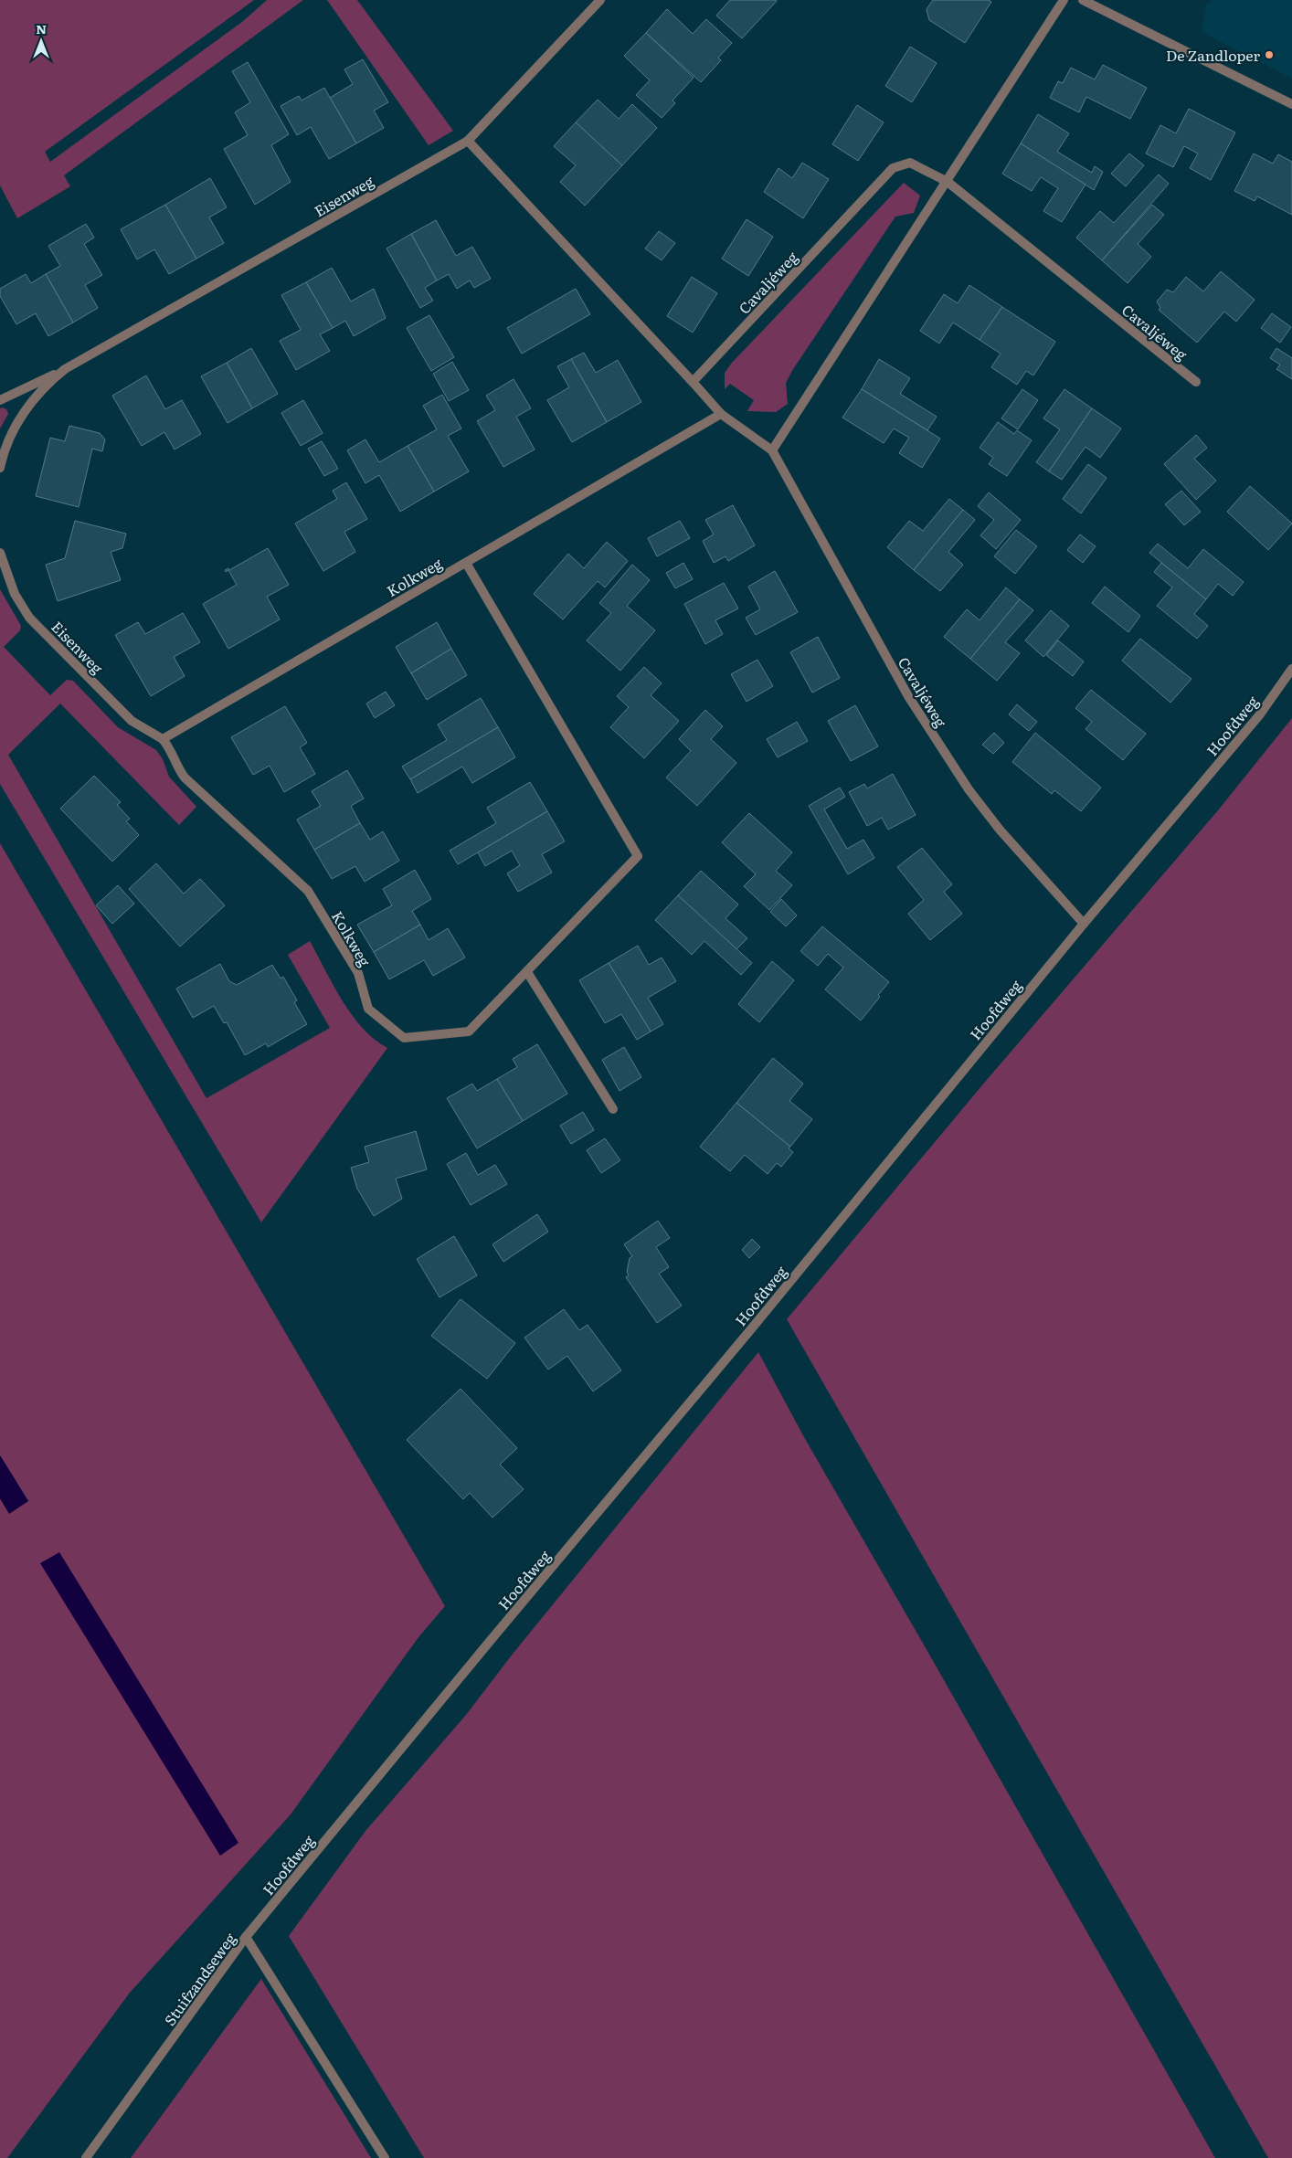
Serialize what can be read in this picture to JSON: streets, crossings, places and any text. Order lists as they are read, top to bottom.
{
  "streets": {
    "street": [
      "Eisenweg",
      "Cavaljéweg",
      "Kolkweg",
      "Hoofdweg",
      "Stuifzandseweg"
    ]
  },
  "crossings": [
    ["Eisenweg", "Kolkweg"],
    ["Cavaljéweg", "Kolkweg"],
    ["Cavaljéweg", "Hoofdweg"],
    ["Hoofdweg", "Stuifzandseweg"]
  ],
  "places": ["De Zandloper"],
  "north": "top"
}
